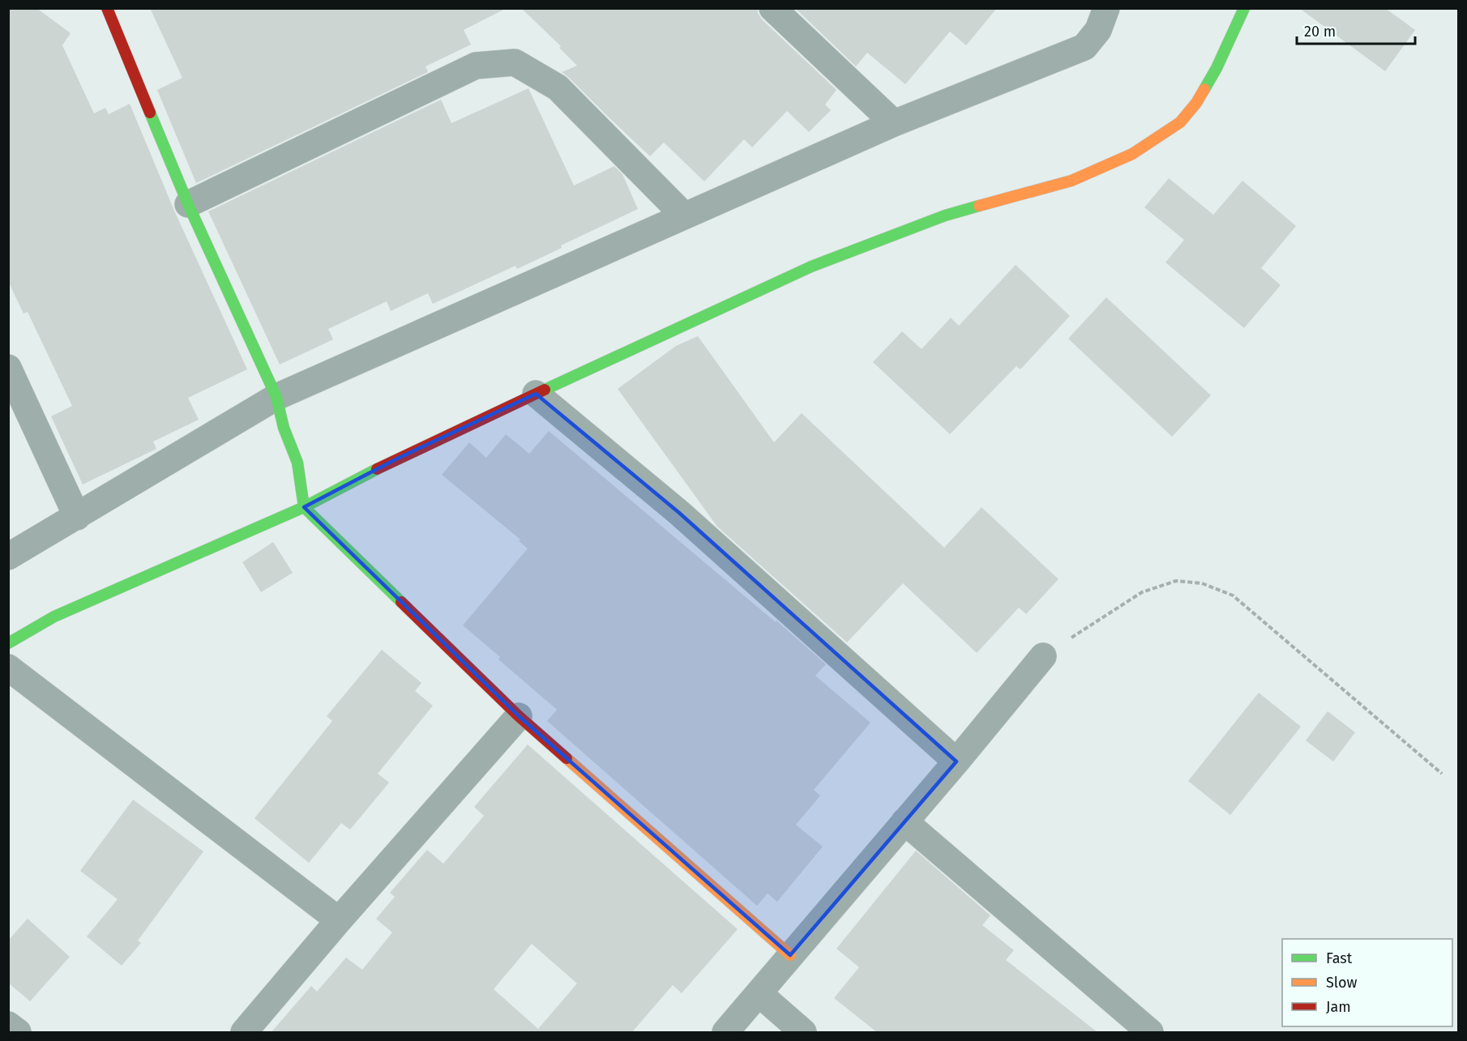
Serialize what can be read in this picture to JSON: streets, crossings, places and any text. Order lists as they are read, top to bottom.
{
  "legend": ["Fast", "Slow", "Jam"],
  "scale_bar": "20 m"
}
